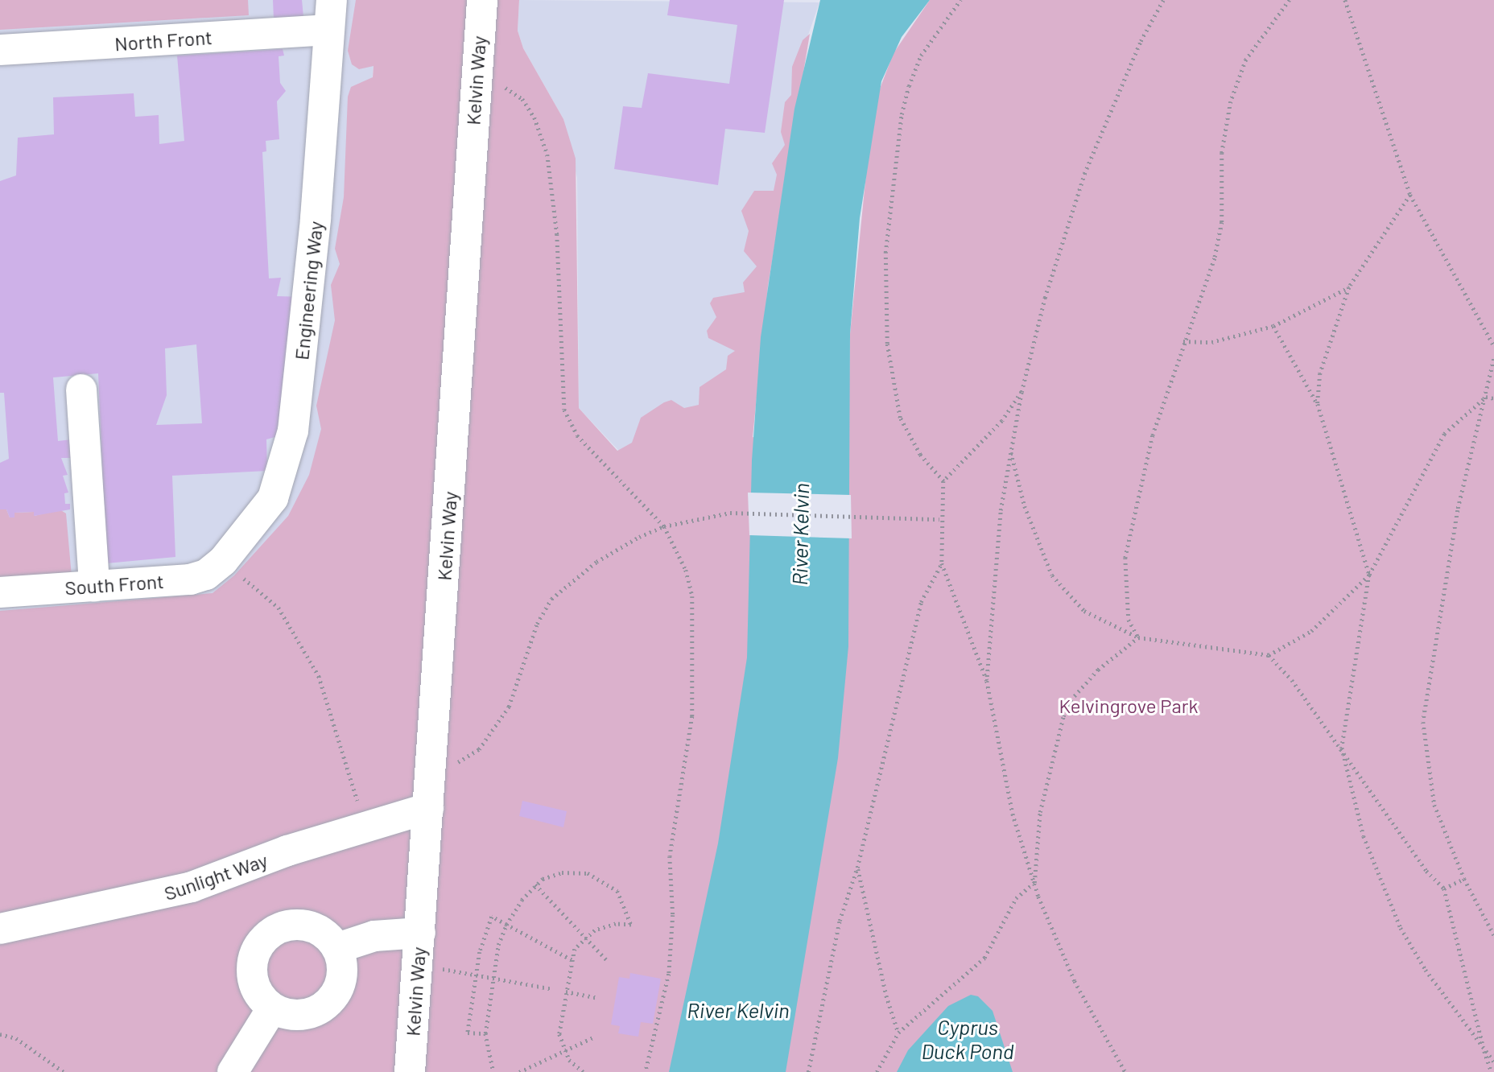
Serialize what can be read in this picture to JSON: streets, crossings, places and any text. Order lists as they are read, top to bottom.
{
  "streets": {
    "street": [
      "North Front",
      "Kelvin Way",
      "Engineering Way",
      "South Front",
      "Sunlight Way"
    ]
  },
  "crossings": [
    ["North Front", "Engineering Way"],
    ["Kelvin Way", "Sunlight Way"],
    ["Engineering Way", "South Front"]
  ],
  "water": ["River Kelvin", "Cyprus Duck Pond"],
  "parks": ["Kelvingrove Park"]
}
